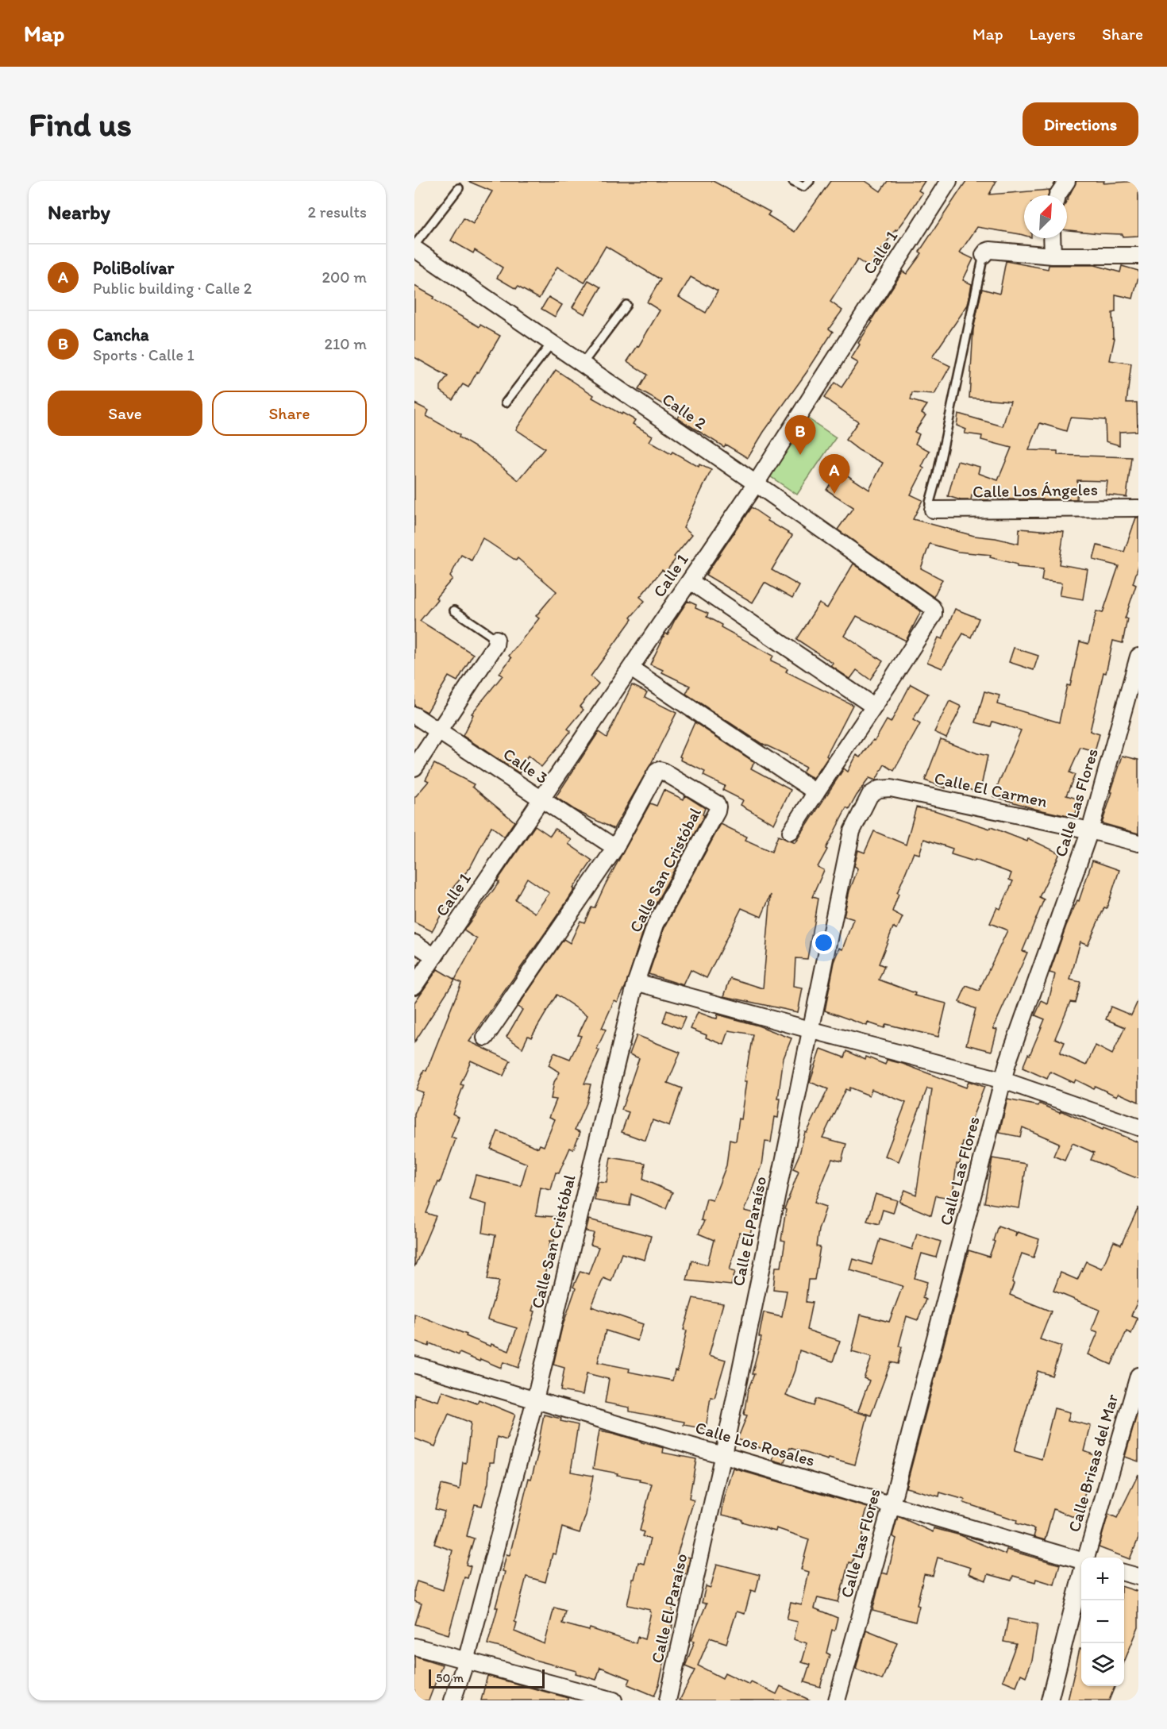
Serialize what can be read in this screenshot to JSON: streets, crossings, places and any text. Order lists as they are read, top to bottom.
{
  "streets": {
    "street": [
      "Calle 1",
      "Calle 2",
      "Calle Los Ángeles",
      "Calle 3",
      "Calle El Carmen",
      "Calle Las Flores",
      "Calle San Cristóbal",
      "Calle El Paraíso",
      "Calle Los Rosales",
      "Calle Brisas del Mar"
    ]
  },
  "crossings": [
    ["Calle 1", "Calle 2"],
    ["Calle 1", "Calle 3"],
    ["Calle 3", "Calle San Cristóbal"],
    ["Calle El Carmen", "Calle Las Flores"],
    ["Calle El Carmen", "Calle El Paraíso"],
    ["Calle Las Flores", "Calle Los Rosales"],
    ["Calle San Cristóbal", "Calle Los Rosales"],
    ["Calle El Paraíso", "Calle Los Rosales"]
  ],
  "scale_bar": "50 m",
  "north": "top right",
  "page": {
    "header": "Map",
    "nav": ["Map", "Layers", "Share"],
    "buttons": [
      "Directions",
      ["Save", "Share"]
    ],
    "title": "Find us",
    "heading": ["Nearby", "2 results"],
    "list": [
      {
        "mark": "A",
        "name": "PoliBolívar",
        "note": "Public building · Calle 2",
        "value": "200 m"
      },
      {
        "mark": "B",
        "name": "Cancha",
        "note": "Sports · Calle 1",
        "value": "210 m"
      }
    ],
    "pins": ["B", "A"],
    "map_buttons": ["+", "−"],
    "scale": "50 m"
  }
}
